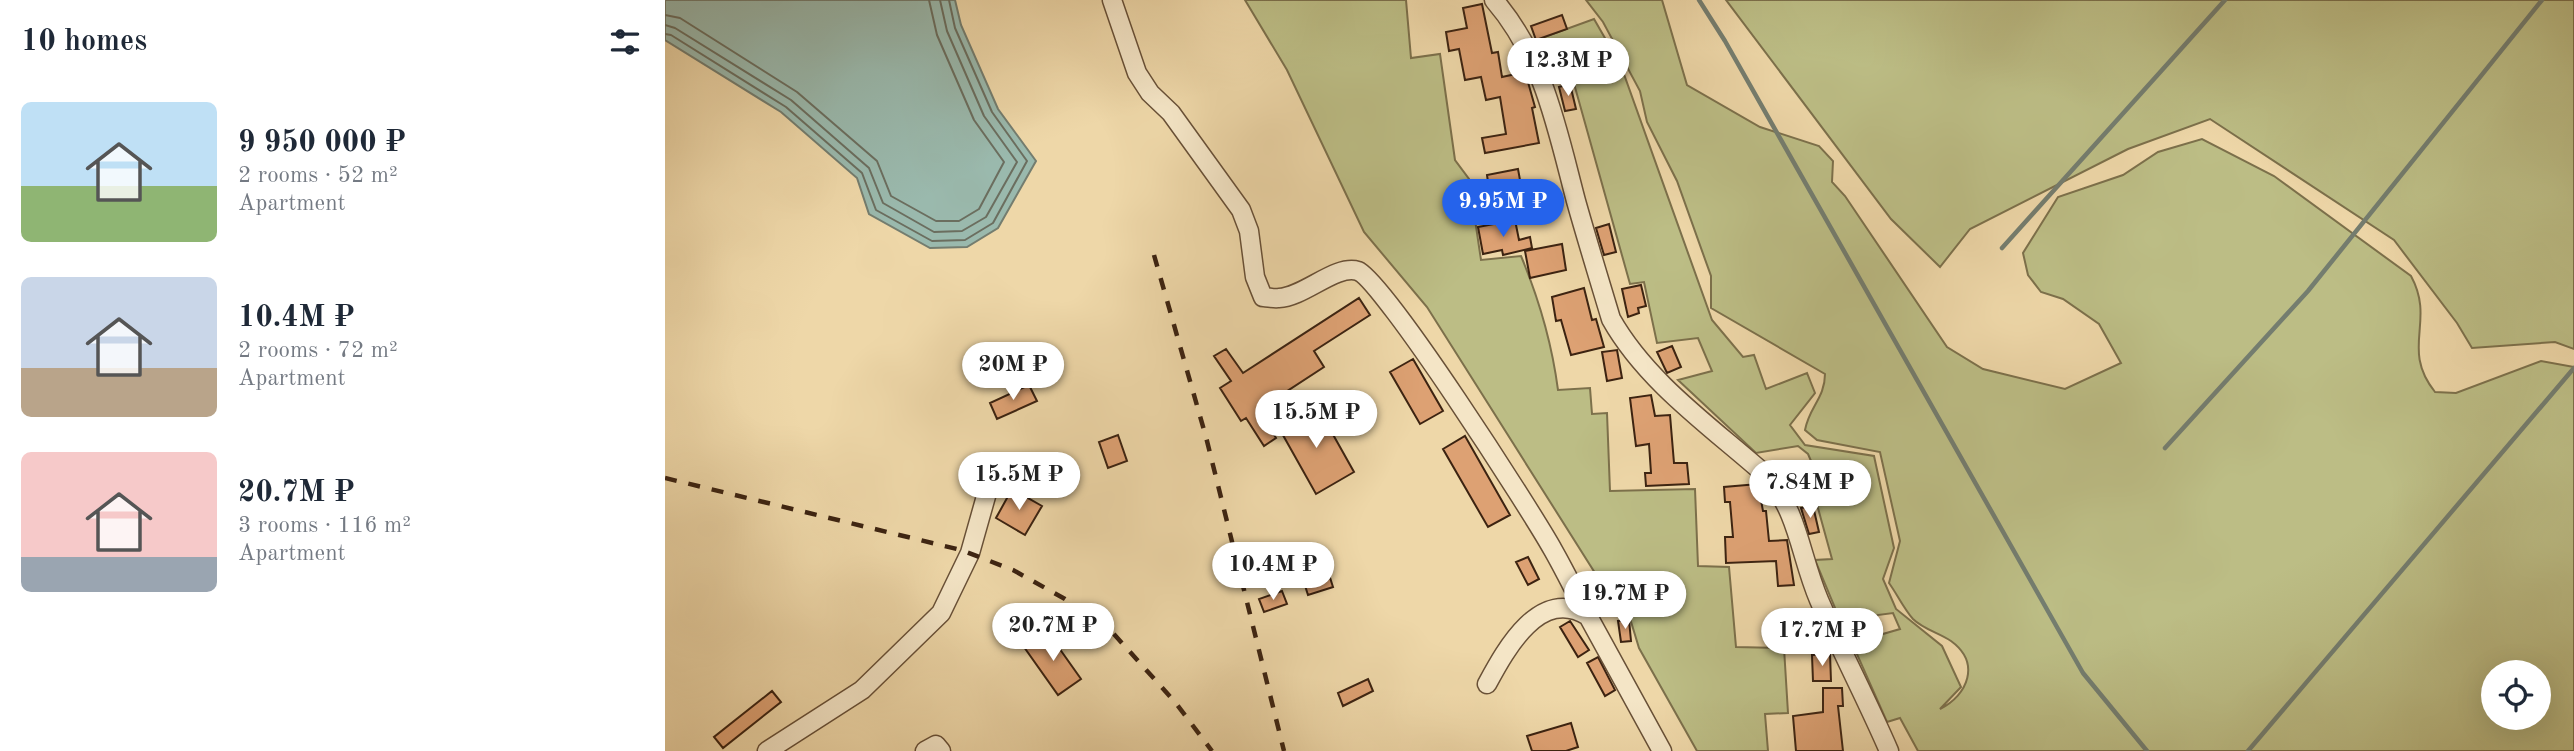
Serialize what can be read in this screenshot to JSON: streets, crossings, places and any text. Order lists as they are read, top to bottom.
{
  "page": {
    "heading": "10 homes",
    "price": [
      "12.3M ₽",
      "9.95M ₽",
      "20M ₽",
      "15.5M ₽",
      "15.5M ₽",
      "7.84M ₽",
      "10.4M ₽",
      "19.7M ₽",
      "20.7M ₽",
      "17.7M ₽"
    ],
    "list": [
      {
        "name": "9 950 000 ₽",
        "note": "2 rooms · 52 m² · Apartment"
      },
      {
        "name": "10.4M ₽",
        "note": "2 rooms · 72 m² · Apartment"
      },
      {
        "name": "20.7M ₽",
        "note": "3 rooms · 116 m² · Apartment"
      }
    ]
  }
}
